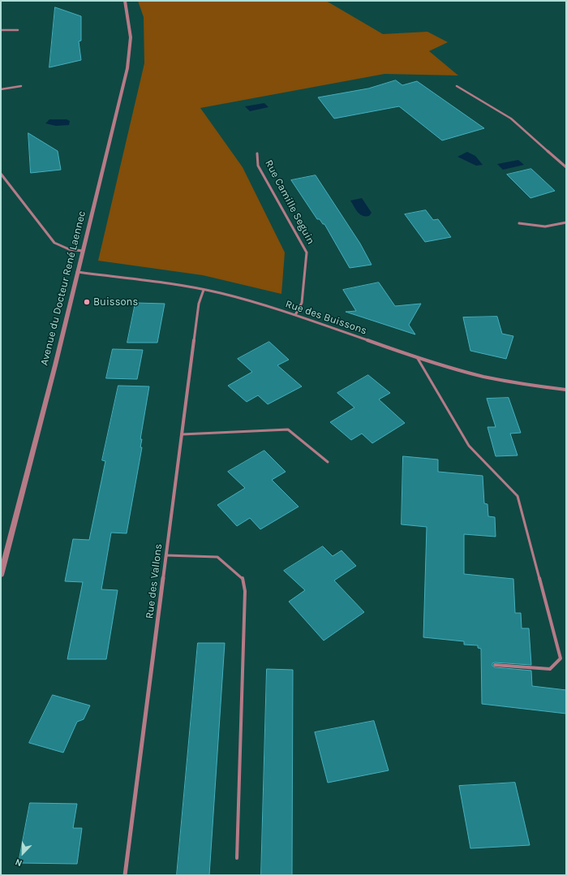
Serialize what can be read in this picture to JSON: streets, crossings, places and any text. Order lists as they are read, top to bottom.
{
  "streets": {
    "street": [
      "Rue Camille Seguin",
      "Avenue du Docteur René Laennec",
      "Rue des Buissons",
      "Rue des Vallons"
    ]
  },
  "crossings": [
    ["Rue Camille Seguin", "Rue des Buissons"],
    ["Avenue du Docteur René Laennec", "Rue des Buissons"],
    ["Rue des Buissons", "Rue des Vallons"]
  ],
  "places": ["Buissons"],
  "north": "bottom left"
}
